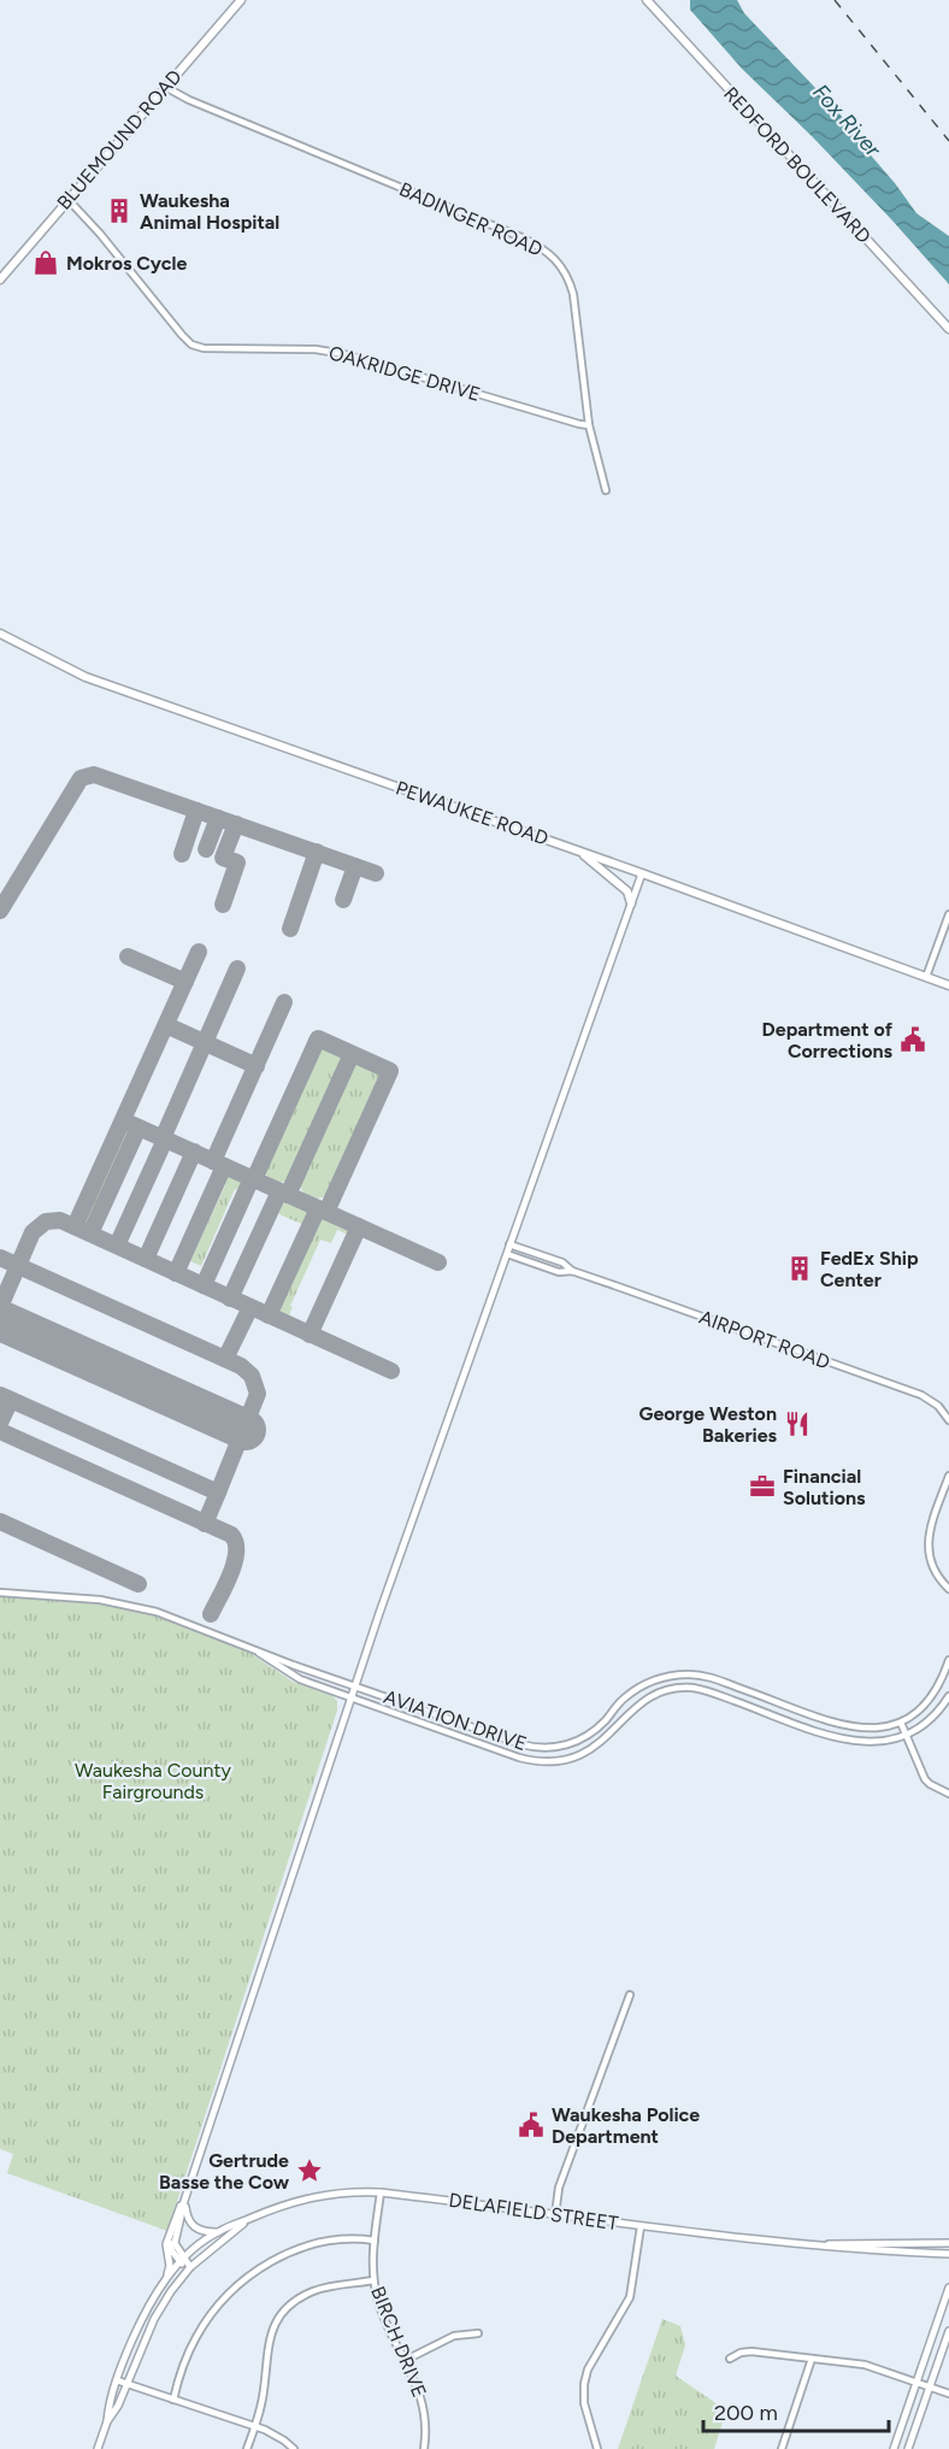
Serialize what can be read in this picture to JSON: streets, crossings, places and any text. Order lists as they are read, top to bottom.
{
  "streets": {
    "main road": ["BLUEMOUND ROAD", "REDFORD BOULEVARD", "PEWAUKEE ROAD"],
    "street": [
      "BADINGER ROAD",
      "OAKRIDGE DRIVE",
      "AIRPORT ROAD",
      "AVIATION DRIVE",
      "DELAFIELD STREET",
      "BIRCH DRIVE"
    ]
  },
  "crossings": [
    ["BLUEMOUND ROAD", "BADINGER ROAD"],
    ["BLUEMOUND ROAD", "OAKRIDGE DRIVE"],
    ["BADINGER ROAD", "OAKRIDGE DRIVE"],
    ["DELAFIELD STREET", "BIRCH DRIVE"]
  ],
  "water": ["Fox River"],
  "parks": ["Waukesha County Fairgrounds"],
  "places": {
    "building": ["Waukesha Animal Hospital", "FedEx Ship Center"],
    "shop": ["Mokros Cycle"],
    "public building": ["Department of Corrections", "Waukesha Police Department"],
    "restaurant": ["George Weston Bakeries"],
    "office": ["Financial Solutions"],
    "place": ["Gertrude Basse the Cow"]
  },
  "scale_bar": "200 m"
}
